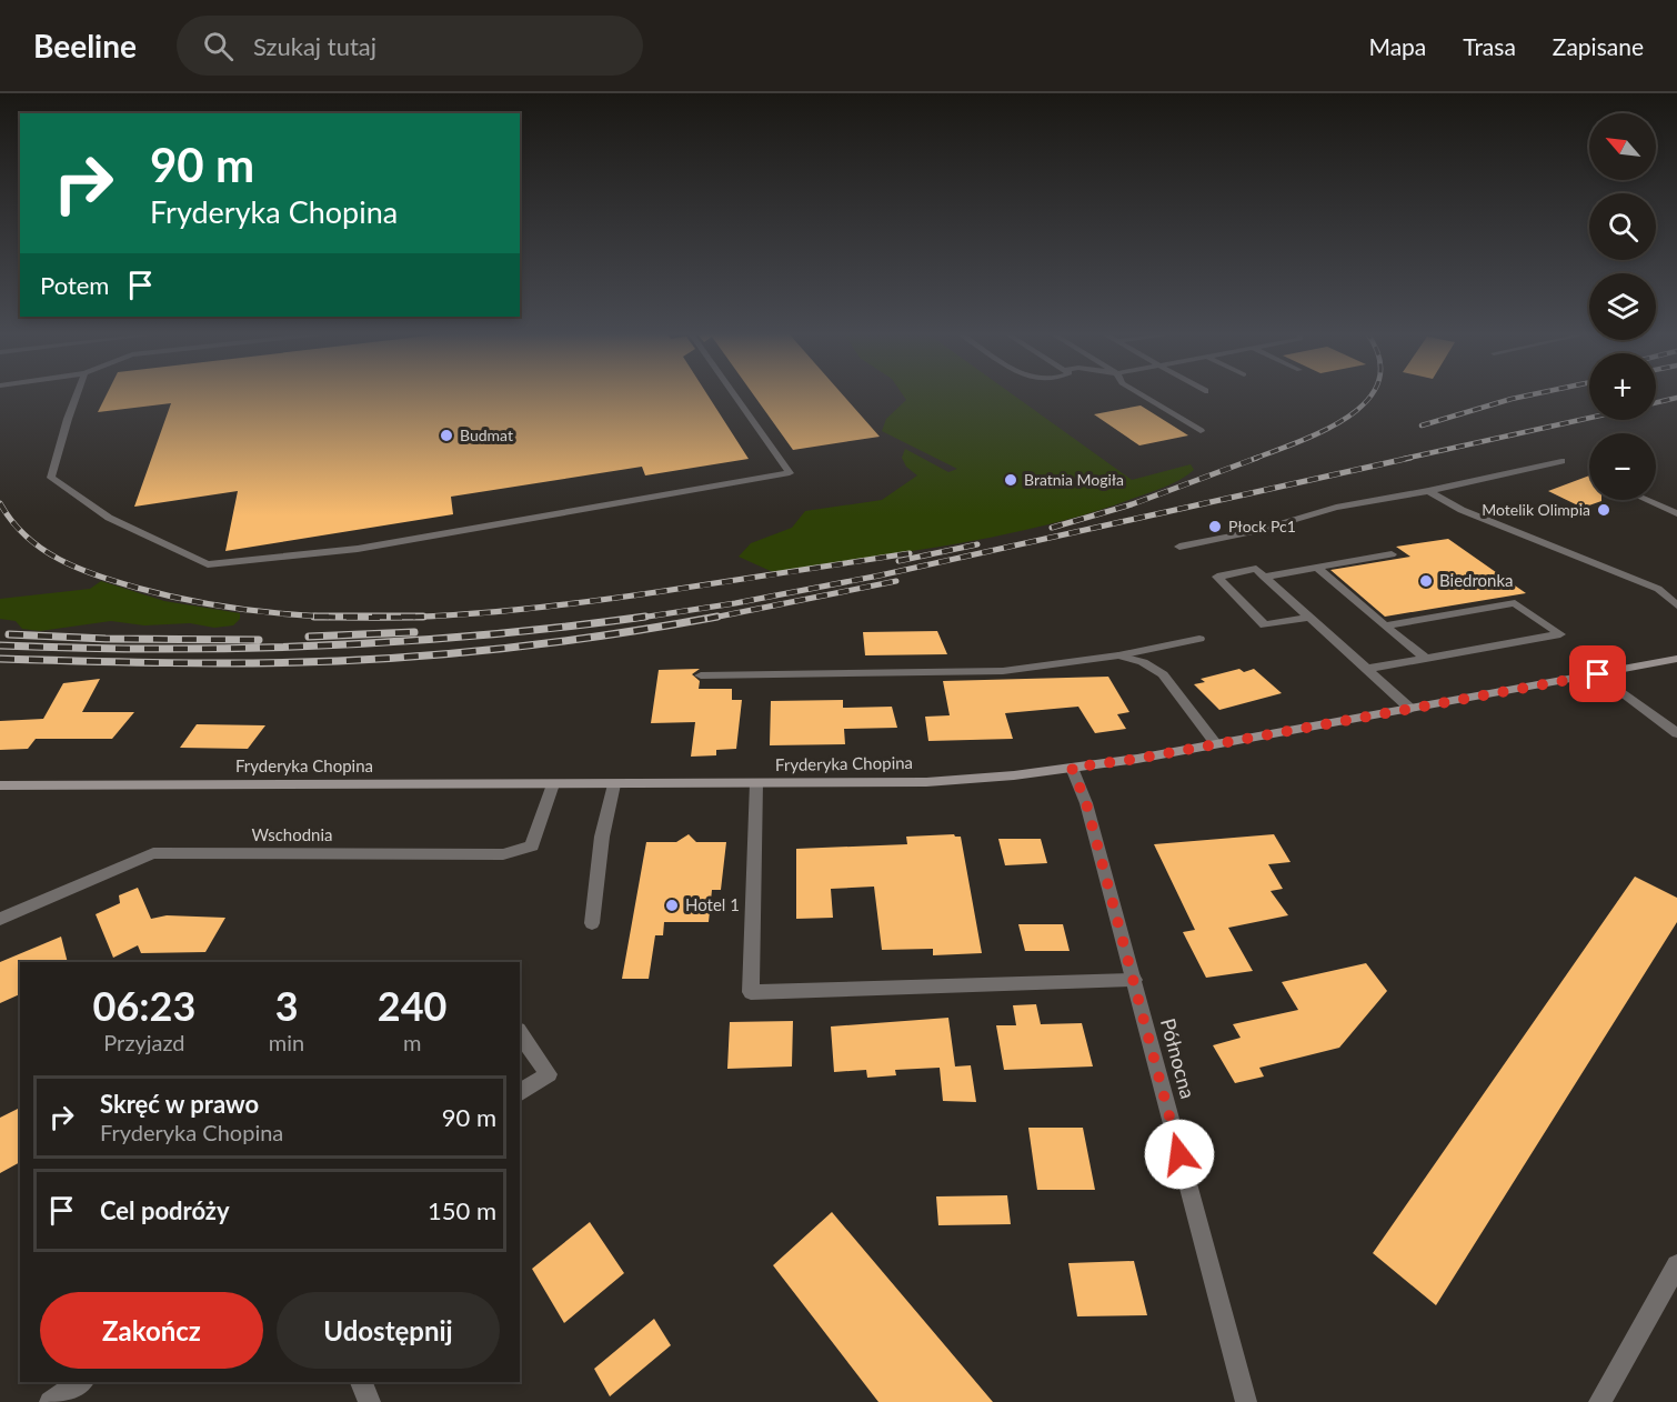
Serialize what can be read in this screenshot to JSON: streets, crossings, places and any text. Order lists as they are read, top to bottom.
{
  "streets": {
    "street": ["Fryderyka Chopina", "Wschodnia", "Północna"]
  },
  "crossings": [
    ["Fryderyka Chopina", "Wschodnia"],
    ["Fryderyka Chopina", "Północna"]
  ],
  "places": [
    "Budmat",
    "Bratnia Mogiła",
    "Motelik Olimpia",
    "Płock Pc1",
    "Biedronka",
    "Hotel 1"
  ],
  "north": "top left",
  "page": {
    "header": "Beeline",
    "search": "Szukaj tutaj",
    "nav": ["Mapa", "Trasa", "Zapisane"],
    "map_buttons": ["+", "−"],
    "turn": ["90 m", "Fryderyka Chopina"],
    "then": "Potem",
    "eta": [
      "06:23",
      "Przyjazd",
      "3",
      "min",
      "240",
      "m"
    ],
    "list": [
      {
        "name": "Skręć w prawo",
        "note": "Fryderyka Chopina",
        "value": "90 m"
      },
      {
        "name": "Cel podróży",
        "value": "150 m"
      }
    ],
    "buttons": ["Zakończ", "Udostępnij"]
  }
}
